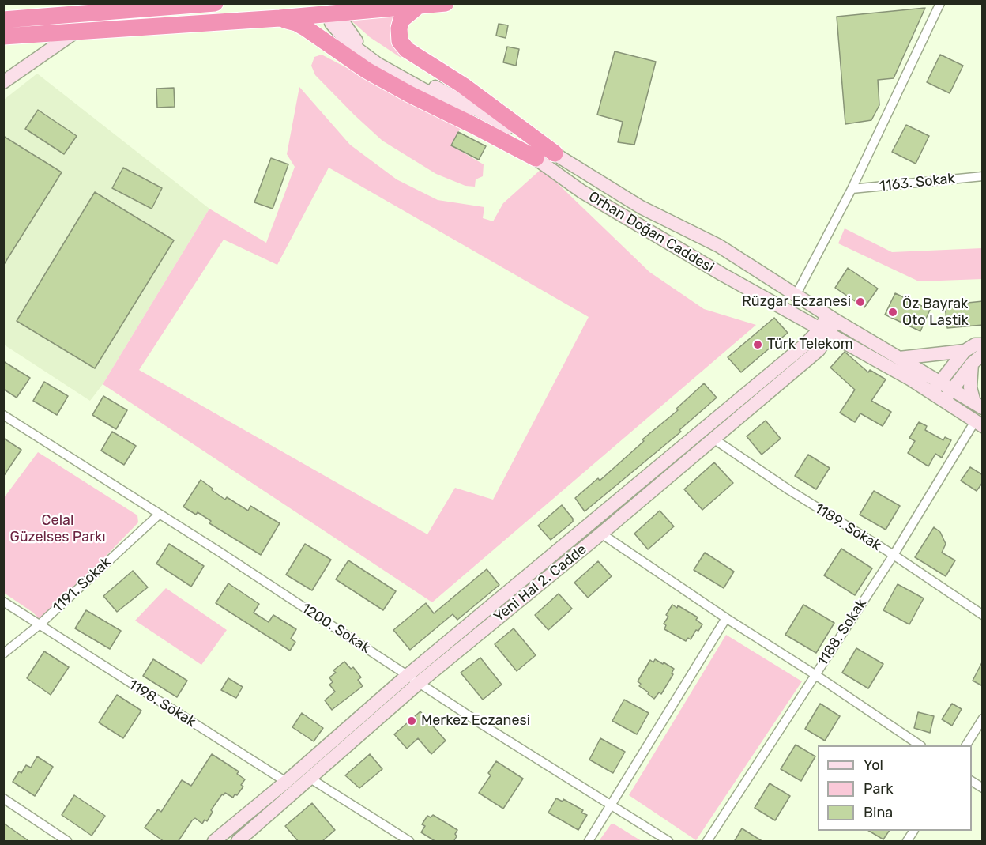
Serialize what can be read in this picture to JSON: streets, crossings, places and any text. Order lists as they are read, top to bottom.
{
  "streets": {
    "street": [
      "1163. Sokak",
      "Orhan Doğan Caddesi",
      "1189. Sokak",
      "Yeni Hal 2. Cadde",
      "1191. Sokak",
      "1200. Sokak",
      "1188. Sokak",
      "1198. Sokak"
    ]
  },
  "crossings": [
    ["Orhan Doğan Caddesi", "Yeni Hal 2. Cadde"],
    ["Orhan Doğan Caddesi", "1188. Sokak"],
    ["1189. Sokak", "Yeni Hal 2. Cadde"],
    ["1189. Sokak", "1188. Sokak"],
    ["Yeni Hal 2. Cadde", "1200. Sokak"],
    ["1191. Sokak", "1200. Sokak"],
    ["1191. Sokak", "1198. Sokak"]
  ],
  "parks": ["Celal Güzelses Parkı"],
  "places": [
    "Rüzgar Eczanesi",
    "Öz Bayrak Oto Lastik",
    "Türk Telekom",
    "Merkez Eczanesi"
  ],
  "legend": ["Yol", "Park", "Bina"]
}
